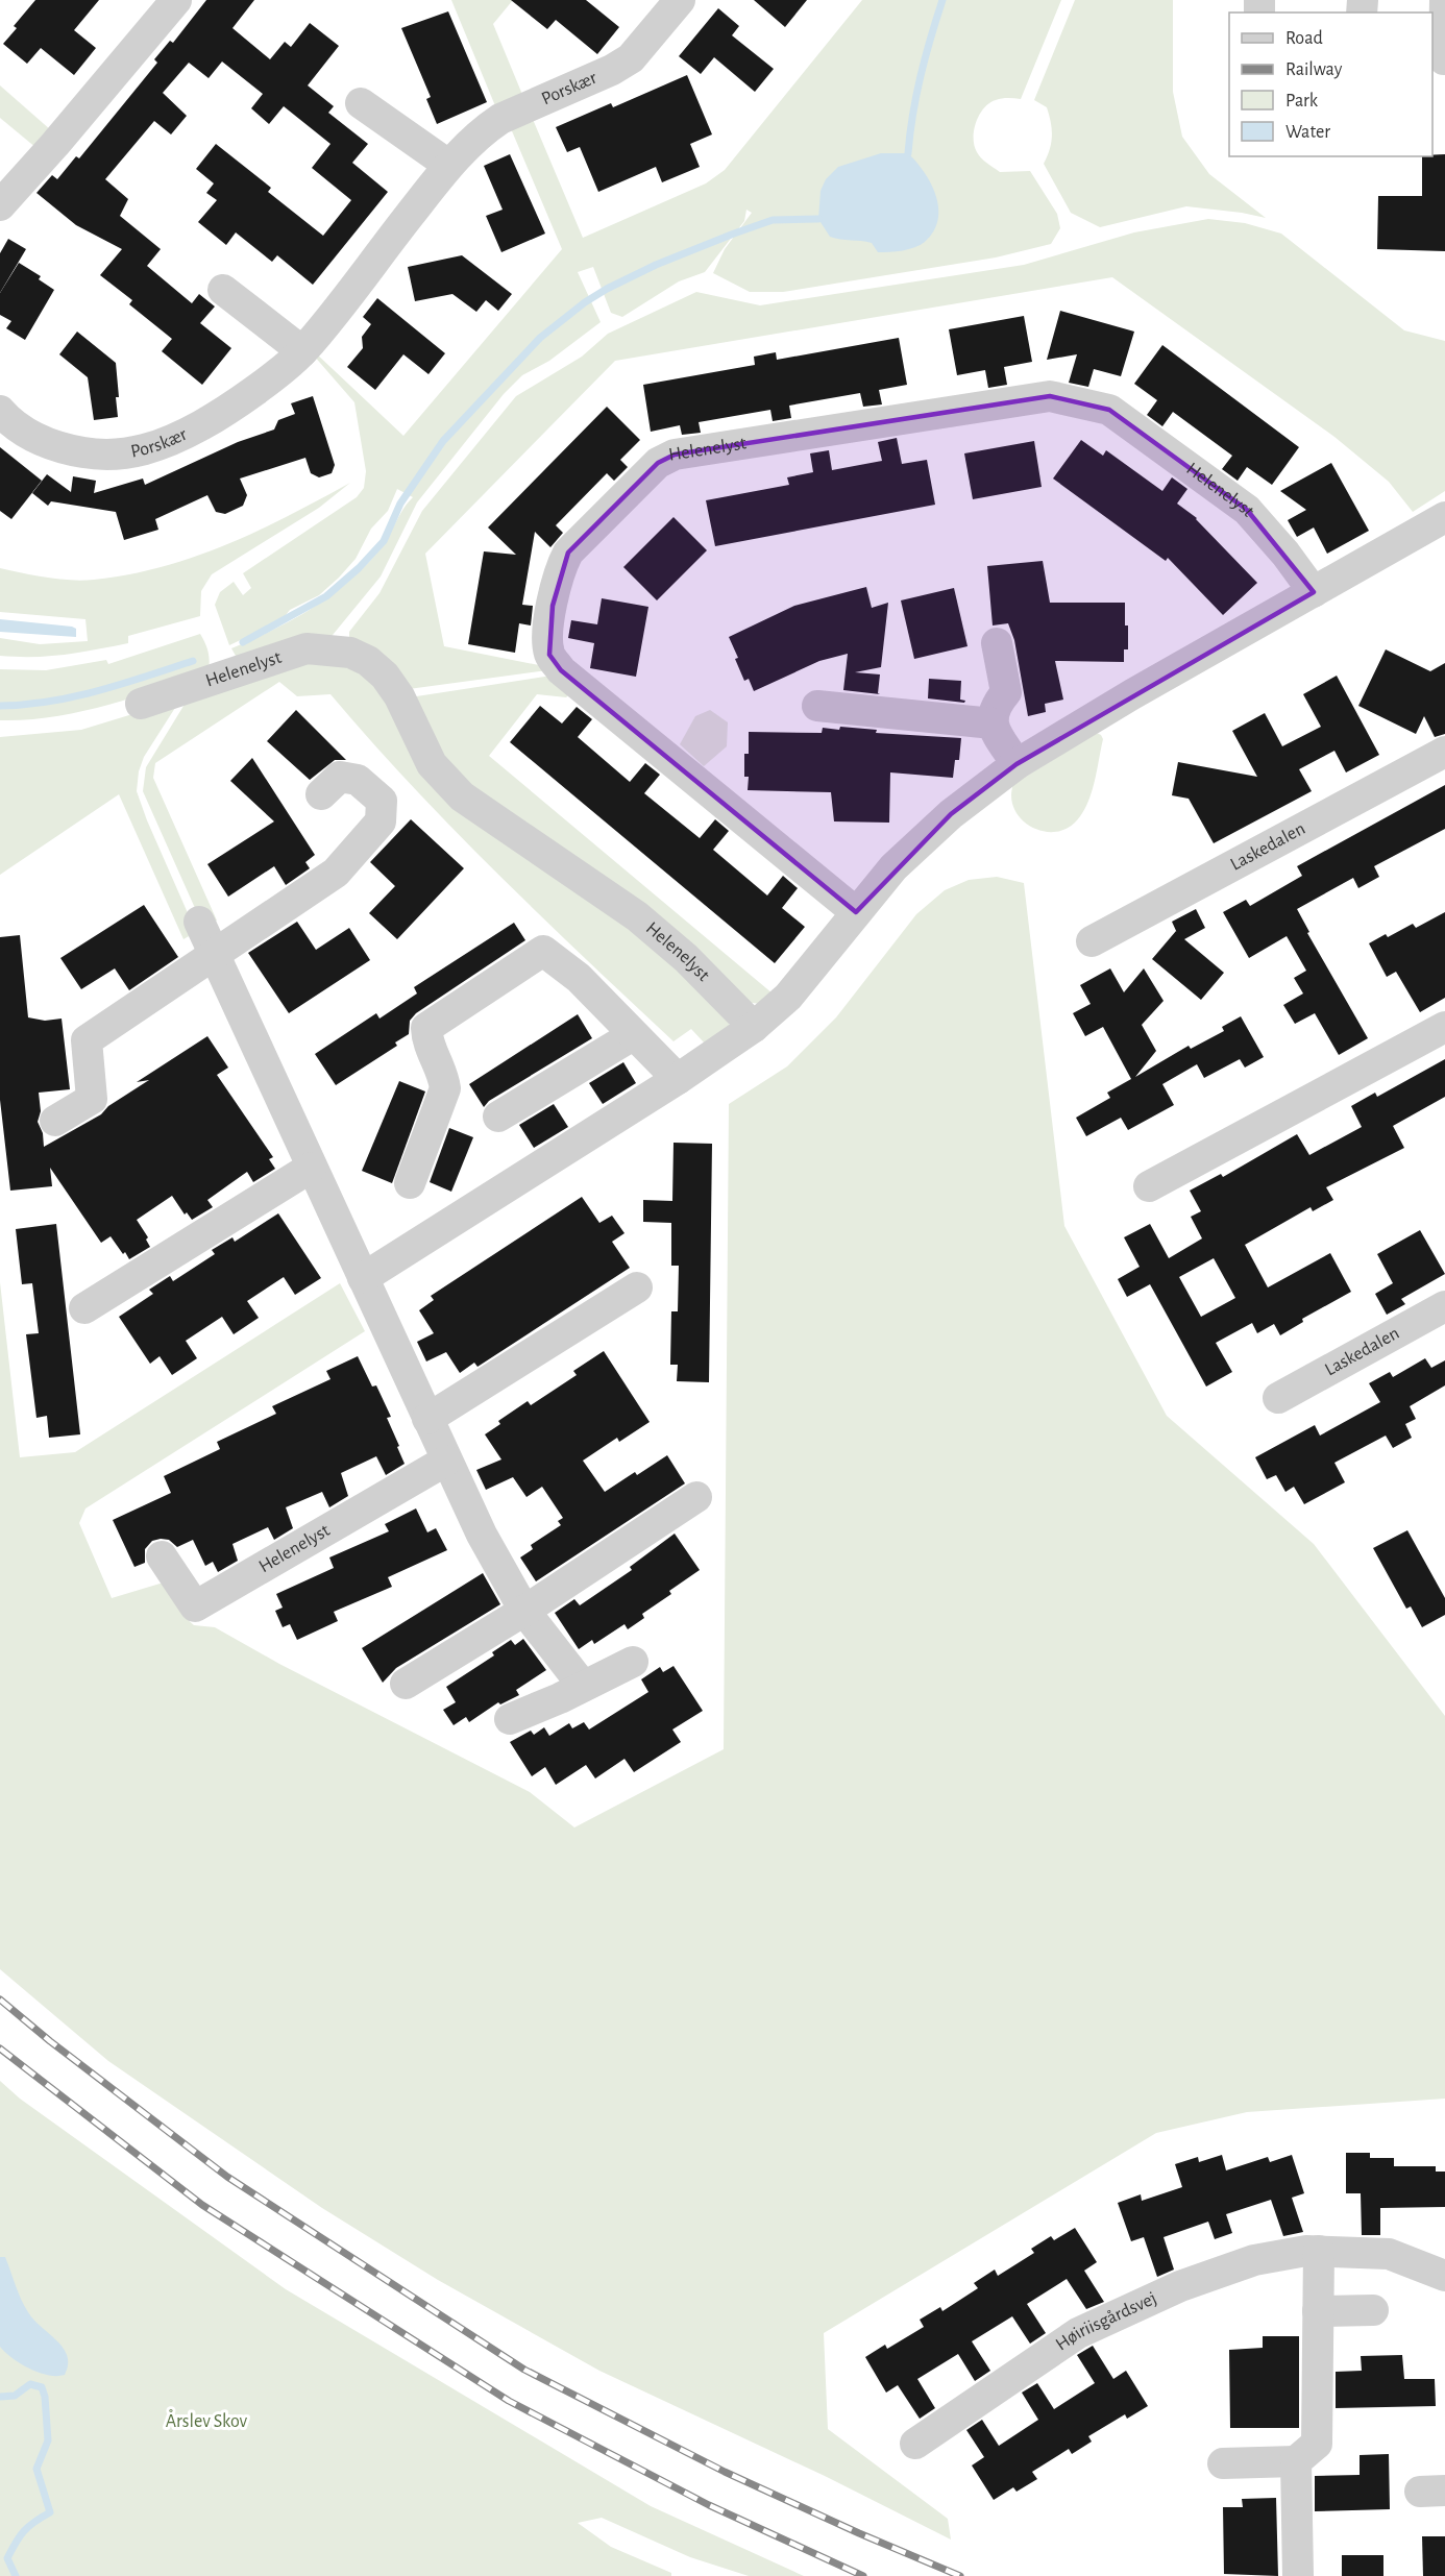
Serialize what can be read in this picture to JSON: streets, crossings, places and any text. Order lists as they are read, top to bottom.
{
  "streets": {
    "street": [
      "Porskær",
      "Helenelyst",
      "Laskedalen",
      "Høiriisgårdsvej"
    ]
  },
  "parks": ["Årslev Skov"],
  "legend": [
    "Road",
    "Railway",
    "Park",
    "Water"
  ]
}
